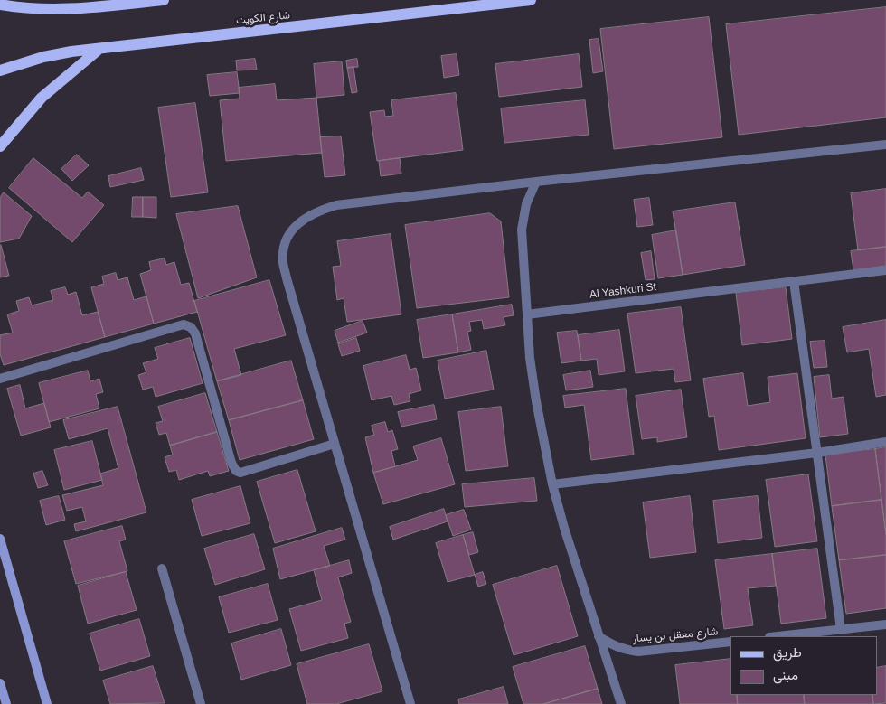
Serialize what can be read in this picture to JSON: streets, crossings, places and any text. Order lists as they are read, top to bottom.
{
  "streets": {
    "main road": ["شارع الكويت"],
    "street": ["Al Yashkuri St", "شارع معقل بن يسار"]
  },
  "legend": ["طريق", "مبنى"]
}
